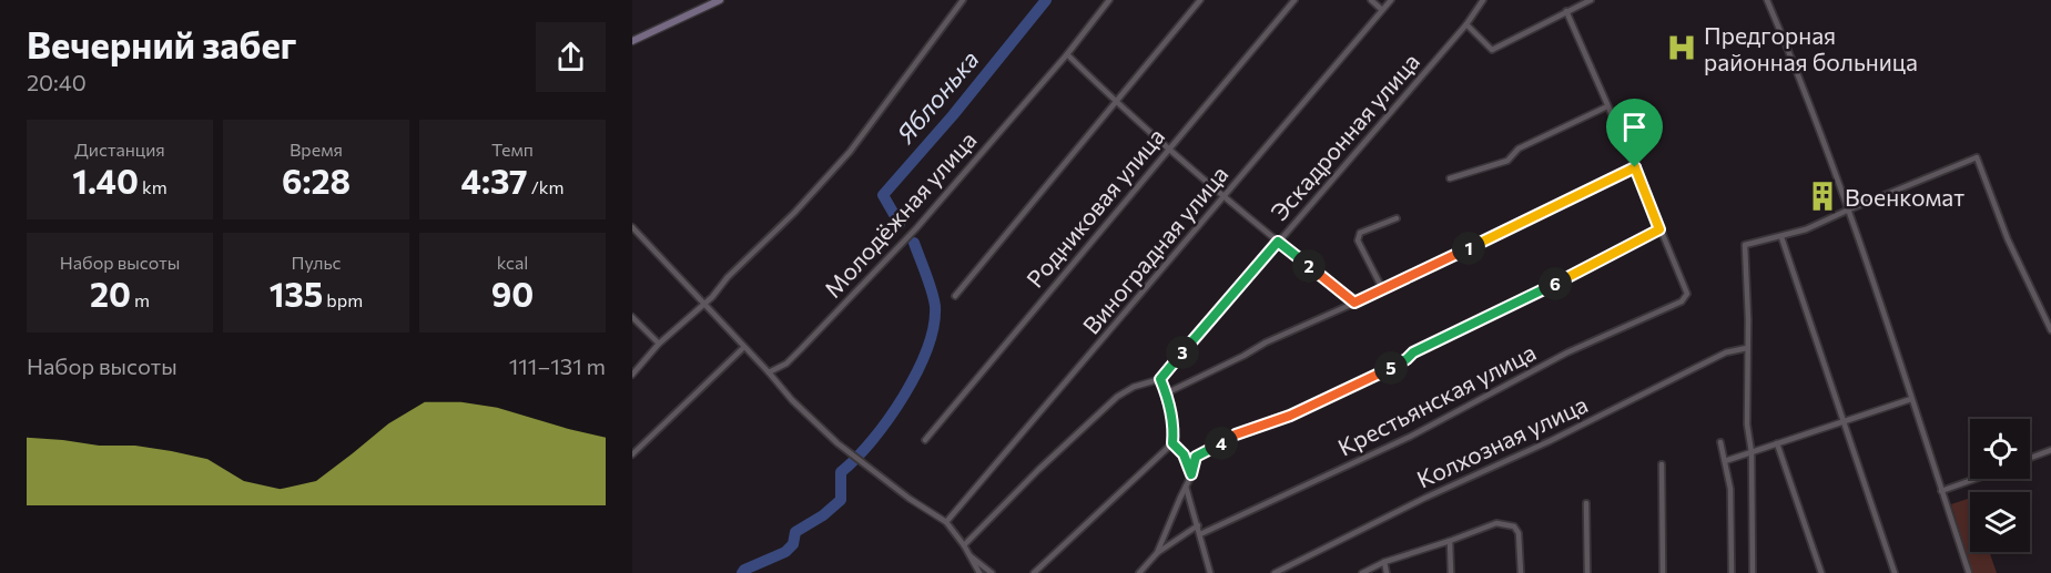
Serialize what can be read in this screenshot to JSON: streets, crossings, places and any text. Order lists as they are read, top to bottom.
{
  "streets": {
    "street": [
      "Эскадронная улица",
      "Родниковая улица",
      "Молодёжная улица",
      "Виноградная улица",
      "Крестьянская улица",
      "Колхозная улица"
    ]
  },
  "water": ["Яблонька"],
  "places": {
    "hospital": ["Предгорная районная больница"],
    "building": ["Военкомат"]
  },
  "page": {
    "heading": ["Вечерний забег", "20:40"],
    "stats": [
      ["Дистанция", "1.40 km"],
      ["Время", "6:28"],
      ["Темп", "4:37 /km"],
      ["Набор высоты", "20 m"],
      ["Пульс", "135 bpm"],
      ["kcal", "90"]
    ],
    "pins": [
      "1",
      "2",
      "6",
      "3",
      "5",
      "4"
    ],
    "chart": ["Набор высоты", "111–131 m"]
  }
}
